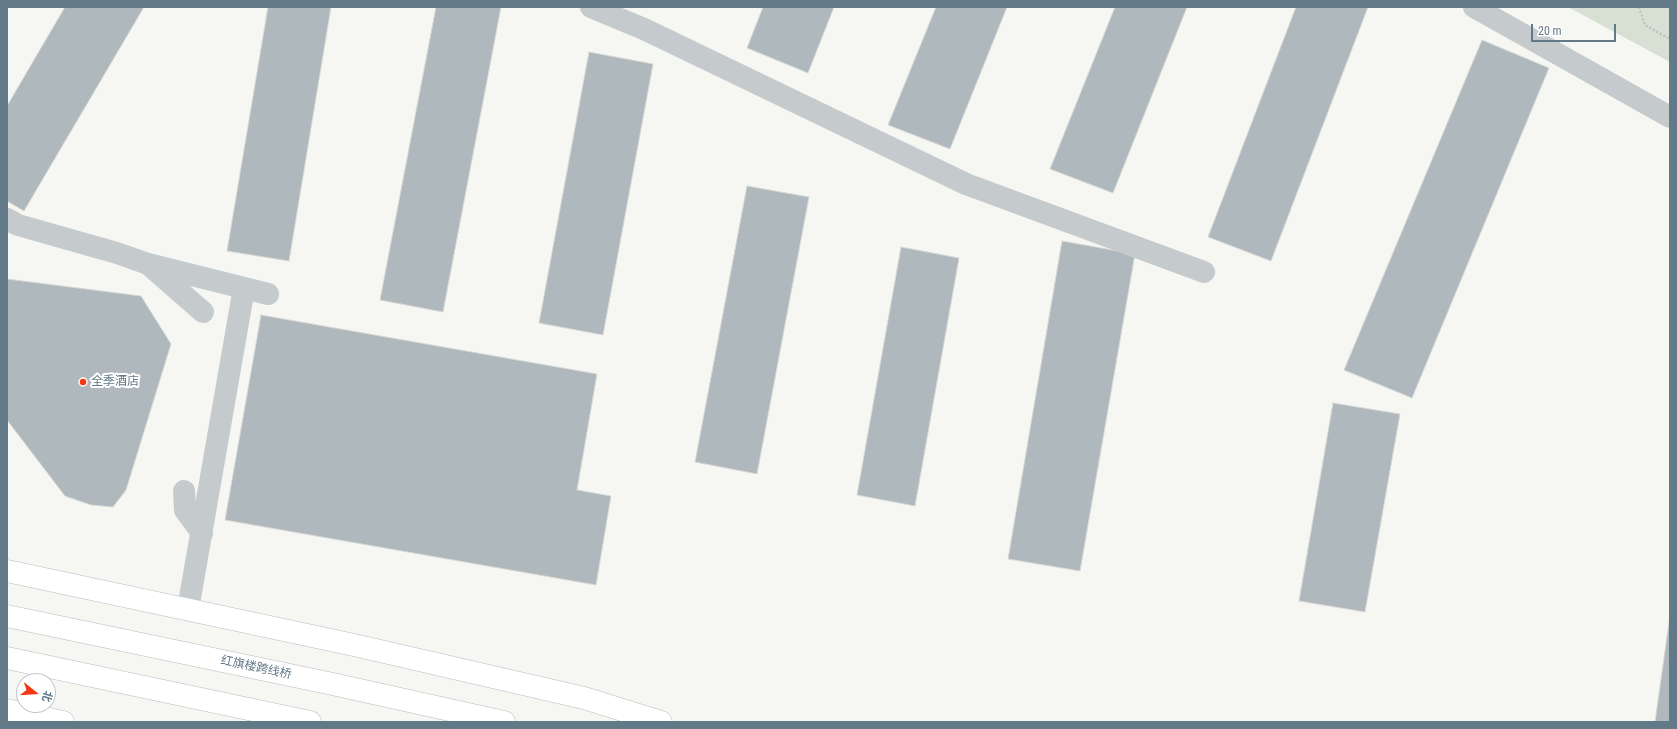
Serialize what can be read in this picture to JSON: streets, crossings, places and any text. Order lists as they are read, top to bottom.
{
  "streets": {
    "main road": ["红旗楼跨线桥"]
  },
  "places": ["全季酒店"],
  "scale_bar": "20 m",
  "north": "right"
}
